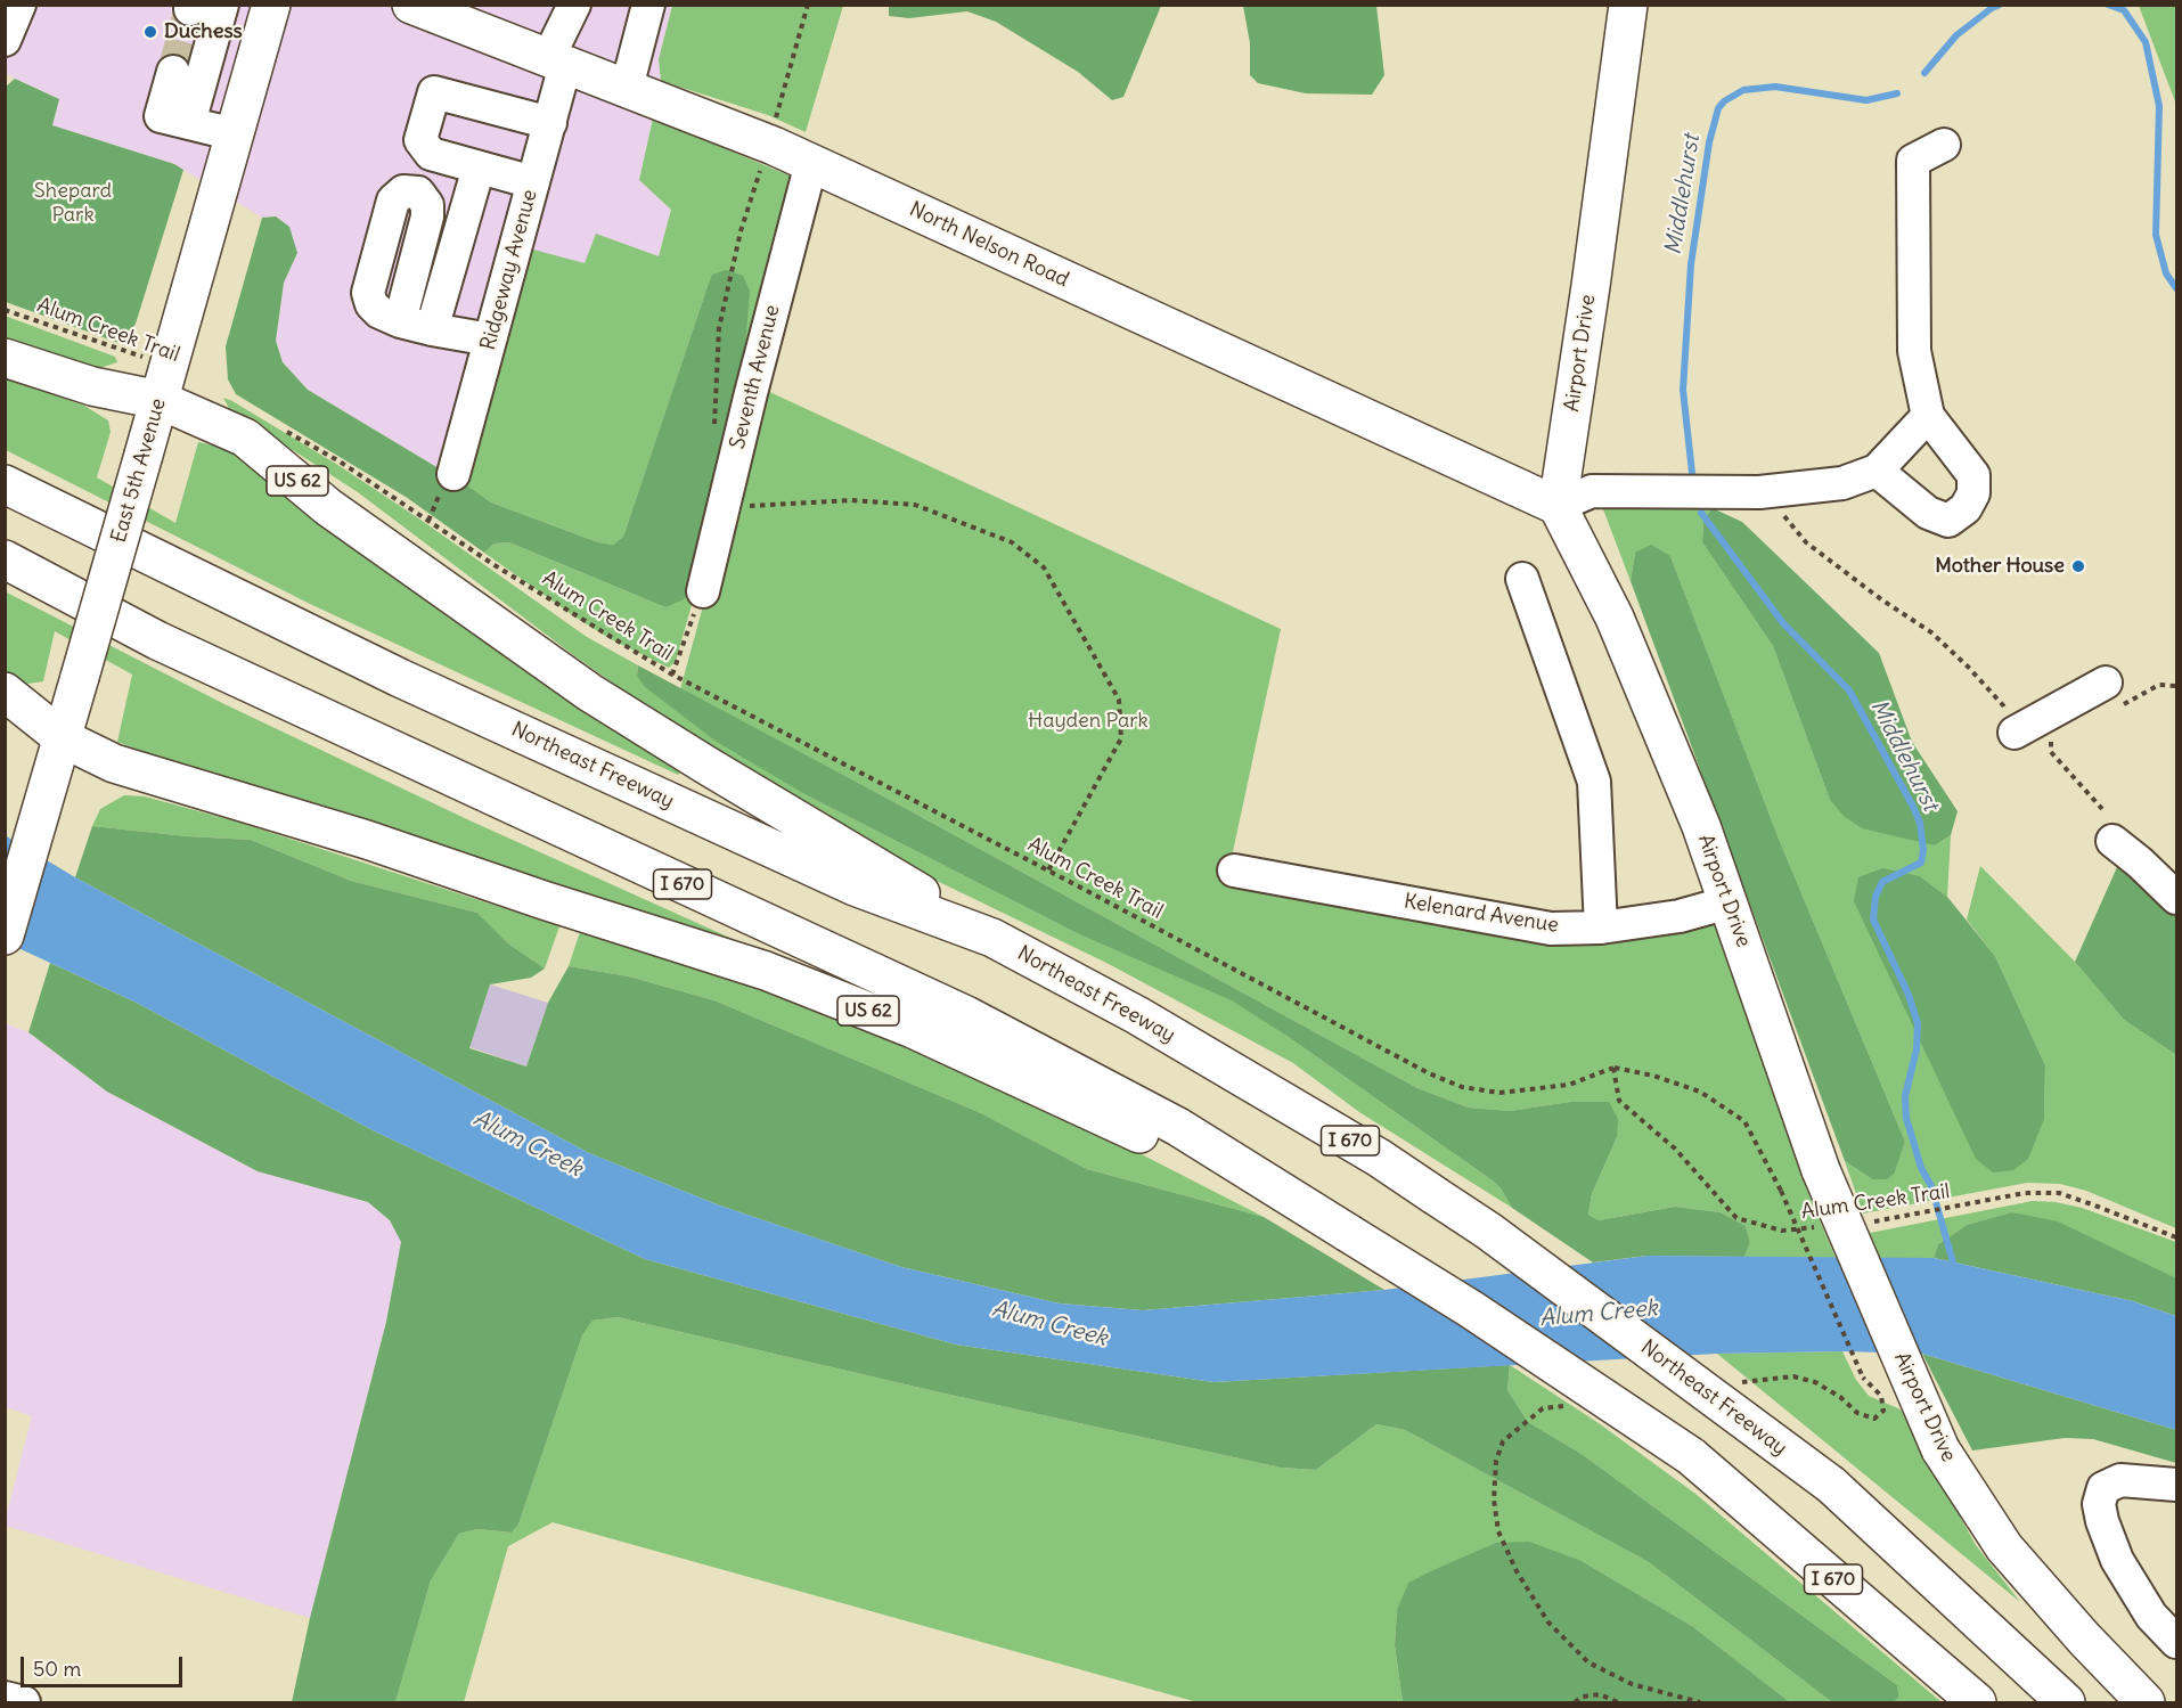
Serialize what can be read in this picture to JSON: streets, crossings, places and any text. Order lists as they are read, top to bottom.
{
  "streets": {
    "main road": [
      "North Nelson Road",
      "Airport Drive",
      "East 5th Avenue",
      "US 62",
      "Northeast Freeway",
      "I 670"
    ],
    "street": ["Ridgeway Avenue", "Seventh Avenue", "Kelenard Avenue"],
    "path": ["Alum Creek Trail"]
  },
  "crossings": [
    ["North Nelson Road", "Ridgeway Avenue"],
    ["North Nelson Road", "Airport Drive"],
    ["North Nelson Road", "Seventh Avenue"],
    ["Alum Creek Trail", "East 5th Avenue"],
    ["Alum Creek Trail", "US 62"],
    ["Airport Drive", "Kelenard Avenue"],
    ["East 5th Avenue", "US 62"],
    ["US 62", "Northeast Freeway"],
    ["US 62", "I 670"]
  ],
  "water": ["Middlehurst", "Alum Creek"],
  "parks": ["Shepard Park", "Hayden Park"],
  "places": ["Duchess", "Mother House"],
  "scale_bar": "50 m"
}
